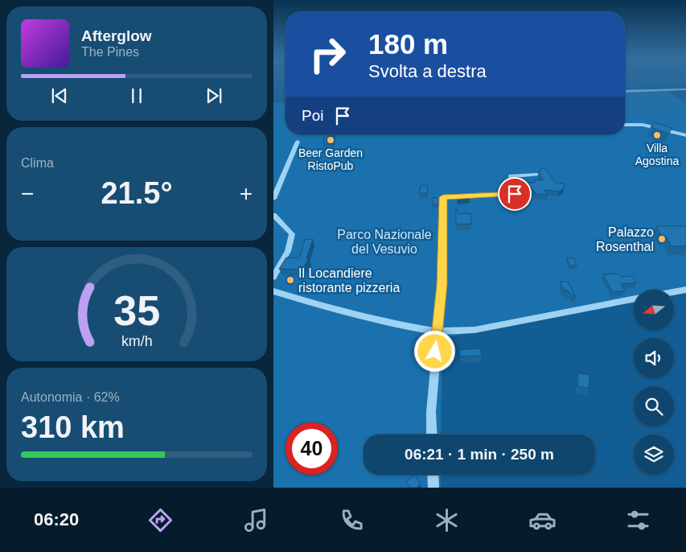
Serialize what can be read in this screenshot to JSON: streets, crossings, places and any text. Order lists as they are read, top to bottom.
{
  "parks": ["Parco Nazionale del Vesuvio"],
  "places": [
    "Villa Agostina",
    "Beer Garden RistoPub",
    "Palazzo Rosenthal",
    "Il Locandiere ristorante pizzeria"
  ],
  "north": "left",
  "page": {
    "turn": ["180 m", "Svolta a destra"],
    "song": ["Afterglow", "The Pines"],
    "then": "Poi",
    "tile": [
      "Clima",
      ["Autonomia · 62%", "310 km"]
    ],
    "heat": ["−", "21.5°", "+"],
    "limit": "40",
    "trip": "06:21 · 1 min · 250 m",
    "tabs": "06:20",
    "gauge": ["35", "km/h"]
  }
}
